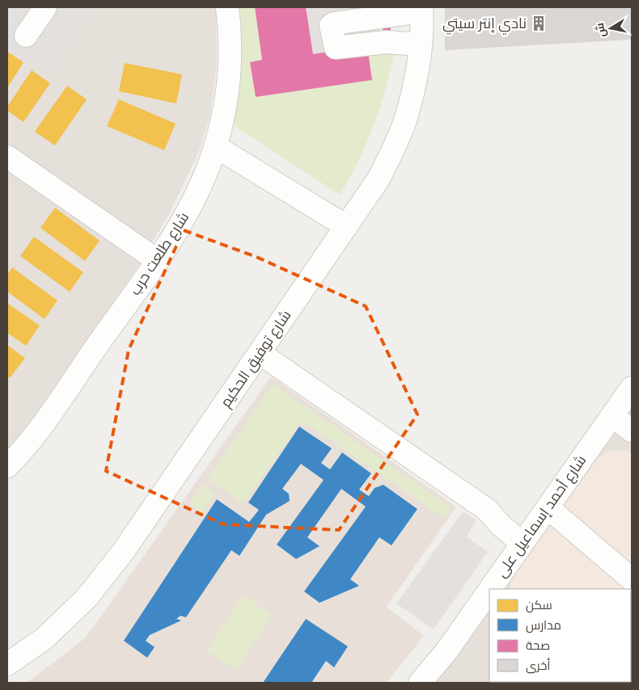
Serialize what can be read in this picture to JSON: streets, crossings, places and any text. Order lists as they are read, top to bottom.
{
  "streets": {
    "street": ["شارع طلعت حرب", "شارع توفيق الحكيم", "شارع أحمد إسماعيل على"]
  },
  "places": {
    "building": ["نادي إنتر سيتي"]
  },
  "legend": [
    "سكن",
    "مدارس",
    "صحة",
    "أخرى"
  ],
  "north": "left"
}
